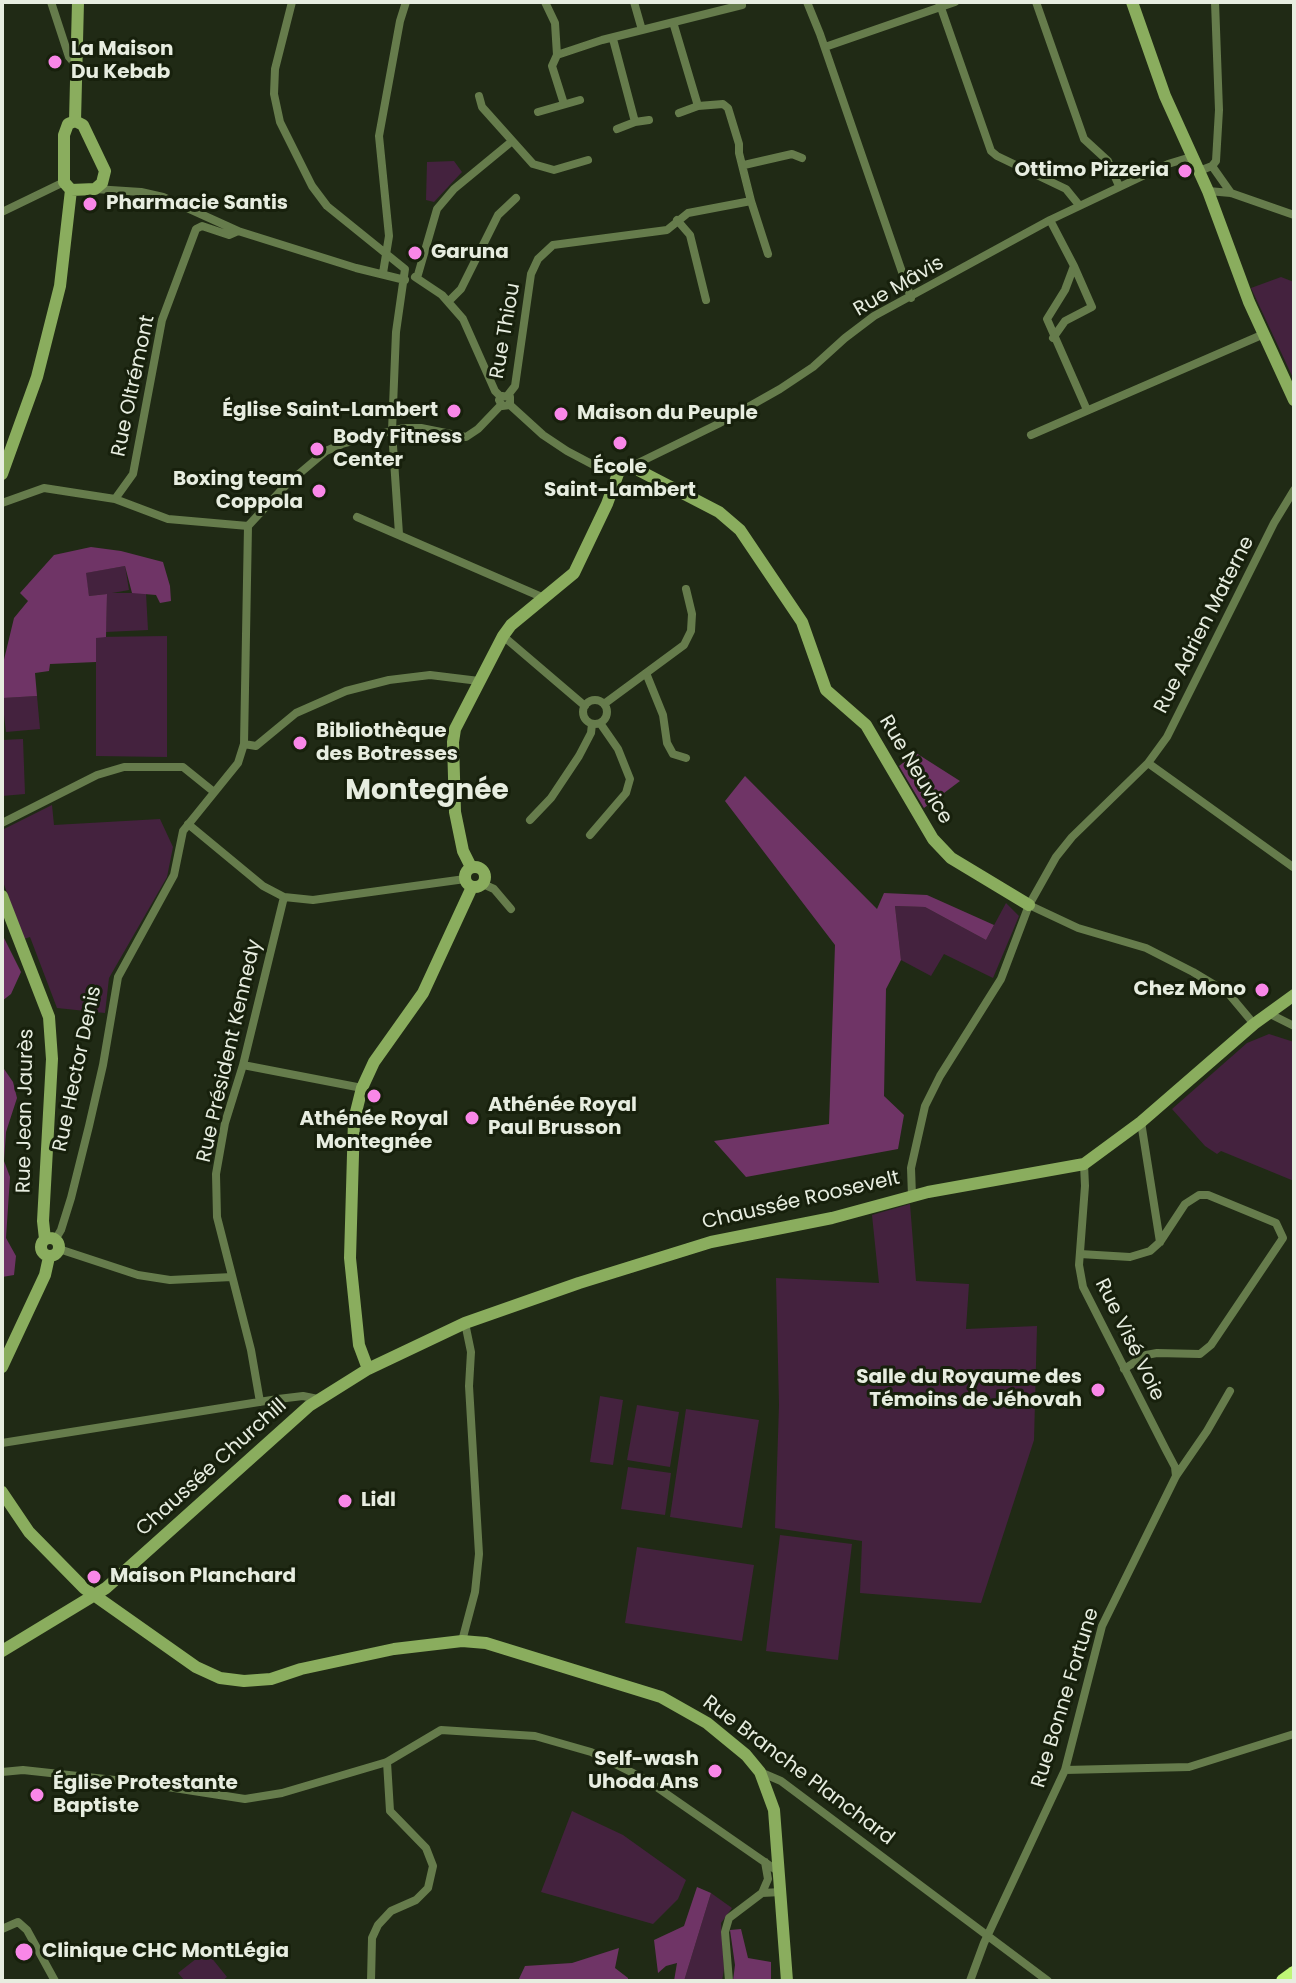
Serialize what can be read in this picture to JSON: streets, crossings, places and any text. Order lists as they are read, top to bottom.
{
  "streets": {
    "street": [
      "Rue Mâvis",
      "Rue Thiou",
      "Rue Oltrémont",
      "Rue Adrien Materne",
      "Rue Neuvice",
      "Rue Président Kennedy",
      "Rue Hector Denis",
      "Rue Jean Jaurès",
      "Chaussée Roosevelt",
      "Rue Visé Voie",
      "Chaussée Churchill",
      "Rue Bonne Fortune",
      "Rue Branche Planchard"
    ]
  },
  "crossings": [
    ["Rue Mâvis", "Rue Neuvice"],
    ["Rue Adrien Materne", "Rue Neuvice"],
    ["Rue Adrien Materne", "Chaussée Roosevelt"],
    ["Rue Hector Denis", "Rue Jean Jaurès"],
    ["Chaussée Roosevelt", "Rue Visé Voie"],
    ["Chaussée Roosevelt", "Chaussée Churchill"],
    ["Rue Visé Voie", "Rue Bonne Fortune"],
    ["Chaussée Churchill", "Rue Branche Planchard"],
    ["Rue Bonne Fortune", "Rue Branche Planchard"]
  ],
  "districts": ["Montegnée"],
  "places": [
    "La Maison Du Kebab",
    "Ottimo Pizzeria",
    "Pharmacie Santis",
    "Garuna",
    "Église Saint-Lambert",
    "Maison du Peuple",
    "École Saint-Lambert",
    "Body Fitness Center",
    "Boxing team Coppola",
    "Bibliothèque des Botresses",
    "Chez Mono",
    "Athénée Royal Montegnée",
    "Athénée Royal Paul Brusson",
    "Salle du Royaume des Témoins de Jéhovah",
    "Lidl",
    "Maison Planchard",
    "Self-wash Uhoda Ans",
    "Église Protestante Baptiste",
    "Clinique CHC MontLégia"
  ]
}
